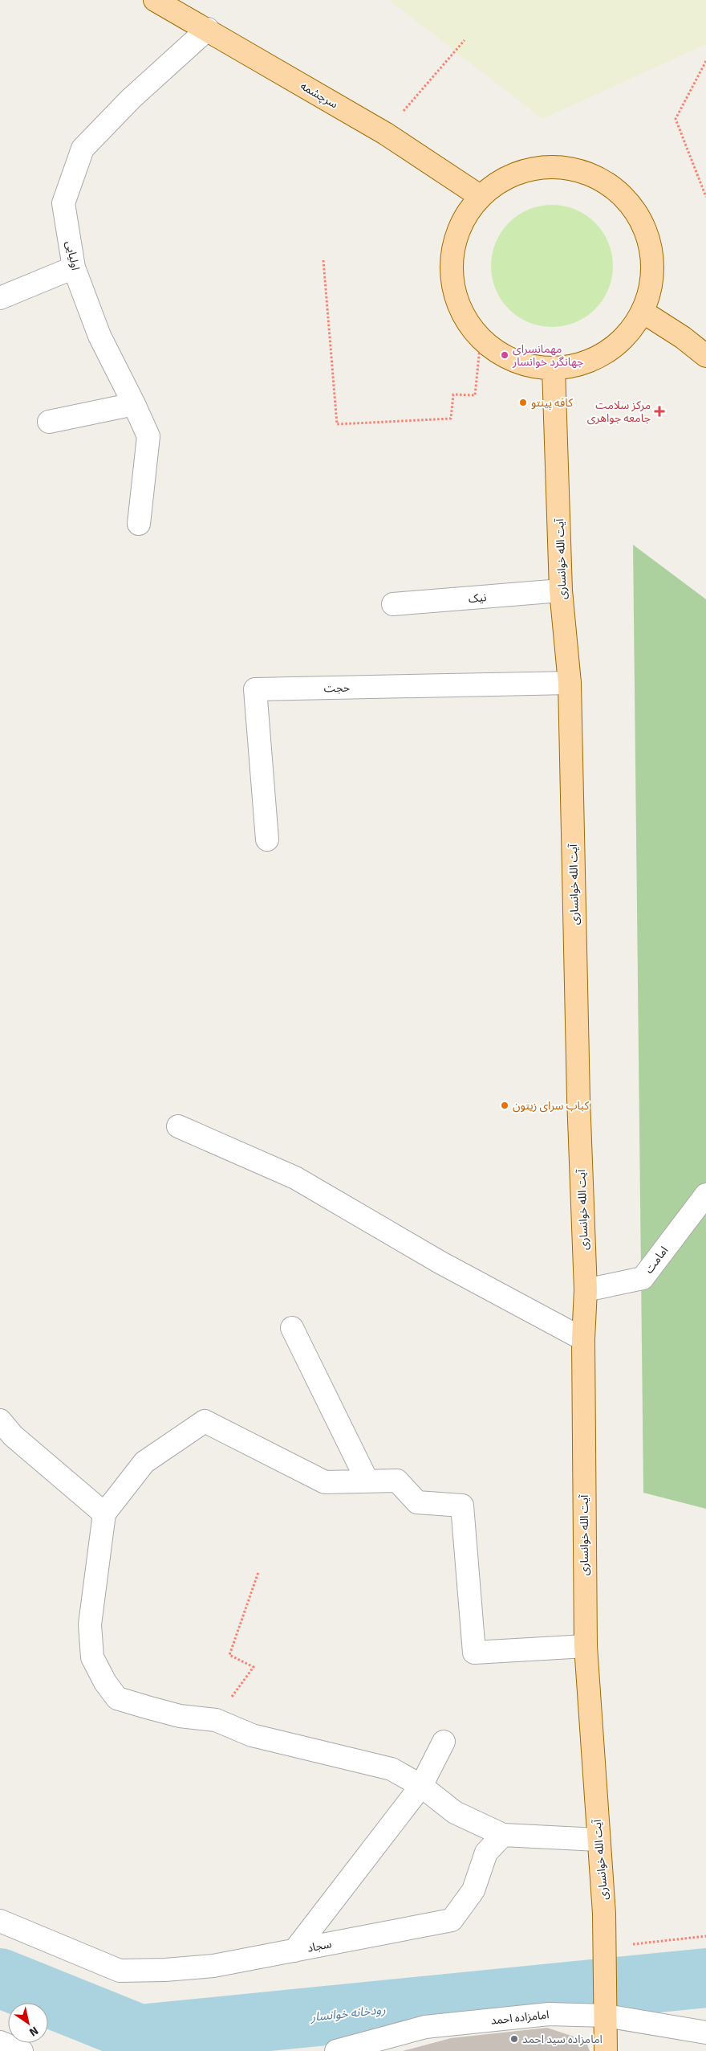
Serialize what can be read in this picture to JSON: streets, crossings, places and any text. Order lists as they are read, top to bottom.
{
  "streets": {
    "main road": ["سرچشمه", "آیت الله خوانساری"],
    "street": [
      "اولیایی",
      "نیک",
      "حجت",
      "امامت",
      "سجاد",
      "امامزاده احمد"
    ]
  },
  "crossings": [
    ["سرچشمه", "اولیایی"],
    ["آیت الله خوانساری", "نیک"],
    ["آیت الله خوانساری", "حجت"],
    ["آیت الله خوانساری", "امامت"],
    ["آیت الله خوانساری", "امامزاده احمد"]
  ],
  "water": ["رودخانه خوانسار"],
  "places": {
    "other": [
      "مهمانسرای جهانگرد خوانسار",
      "کافه پینتو",
      "کباب سرای زیتون",
      "امامزاده سید احمد"
    ],
    "health": ["مرکز سلامت جامعه جواهری"]
  },
  "north": "bottom right"
}
